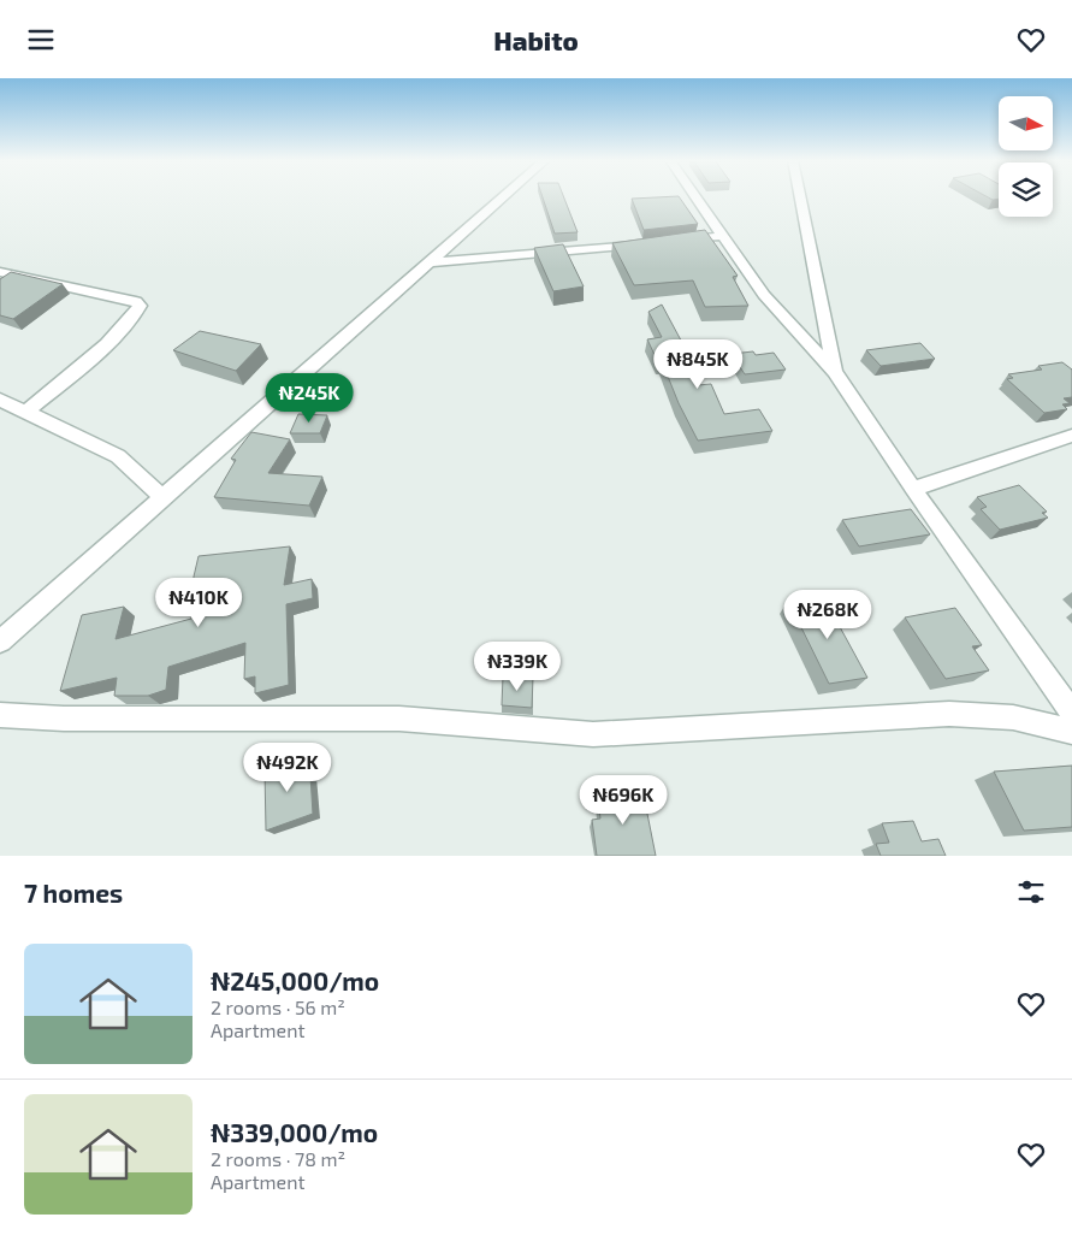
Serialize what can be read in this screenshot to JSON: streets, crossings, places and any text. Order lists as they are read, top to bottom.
{
  "north": "right",
  "page": {
    "header": "Habito",
    "price": [
      "₦845K",
      "₦245K",
      "₦410K",
      "₦268K",
      "₦339K",
      "₦492K",
      "₦696K"
    ],
    "heading": "7 homes",
    "list": [
      {
        "name": "₦245,000/mo",
        "note": "2 rooms · 56 m² · Apartment"
      },
      {
        "name": "₦339,000/mo",
        "note": "2 rooms · 78 m² · Apartment"
      }
    ]
  }
}
